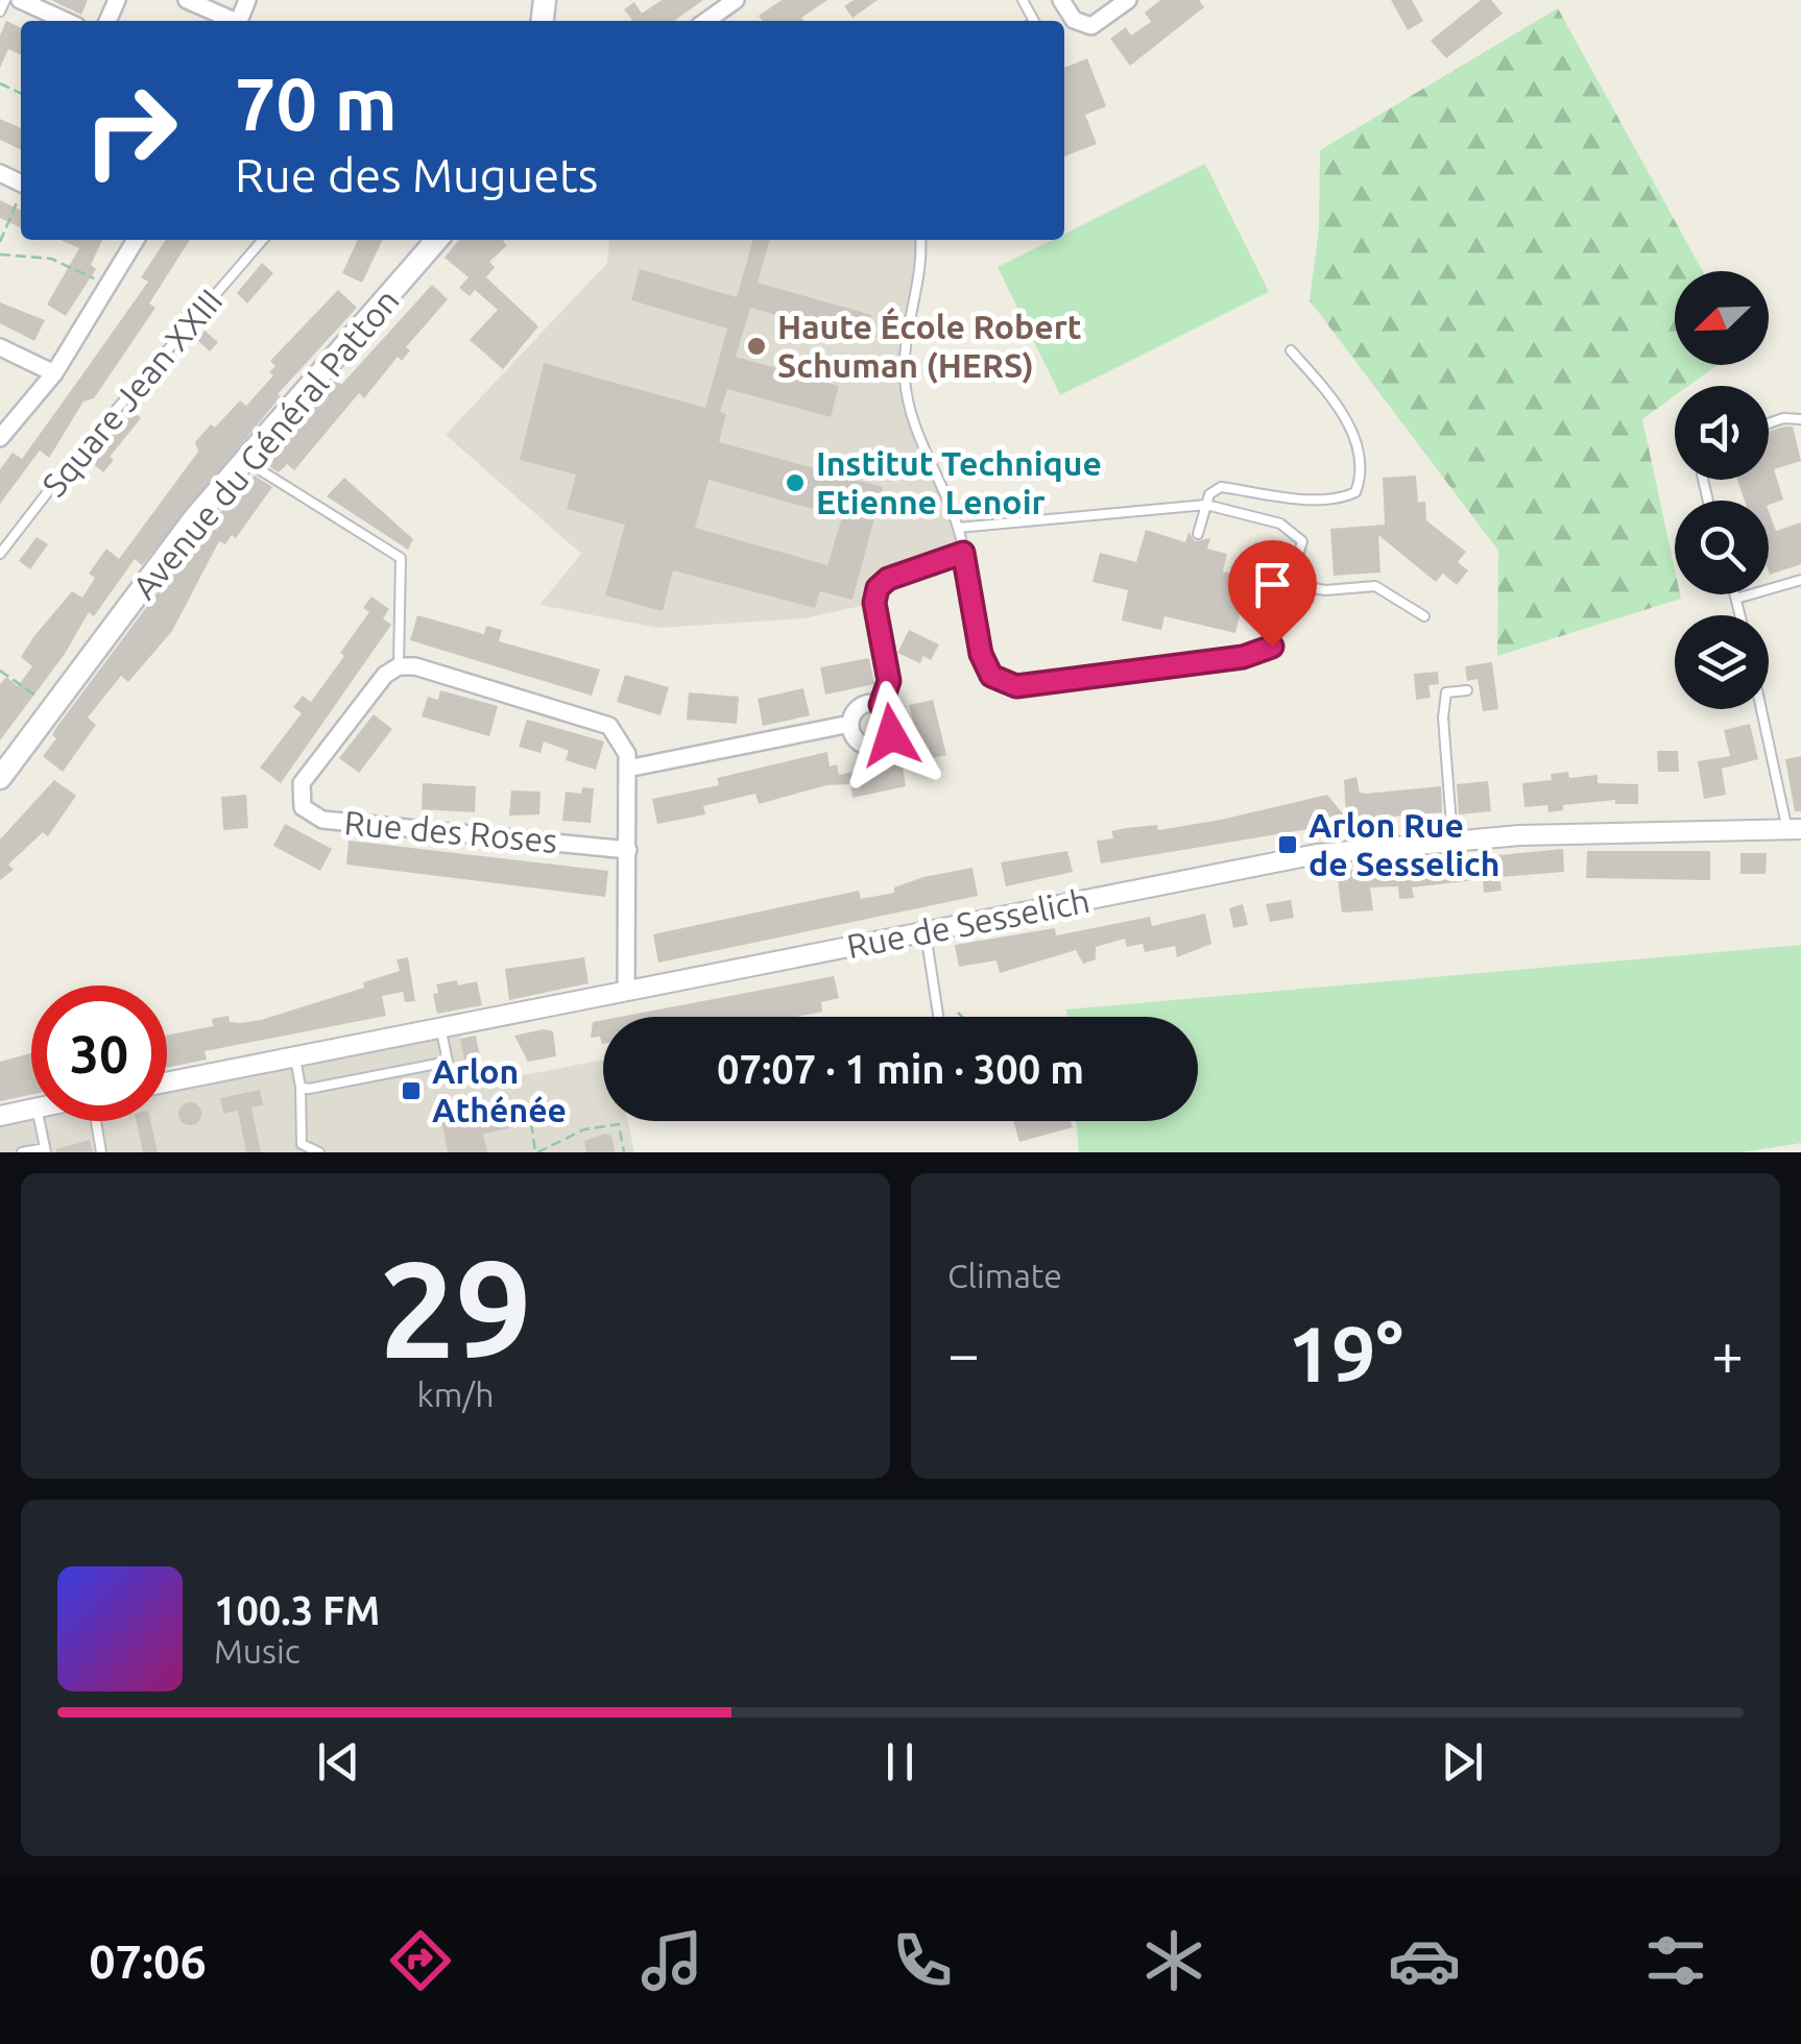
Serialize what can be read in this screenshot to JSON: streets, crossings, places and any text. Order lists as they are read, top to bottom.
{
  "streets": {
    "main road": ["Avenue du Général Patton"],
    "street": ["Rue des Roses", "Rue de Sesselich"],
    "lane": ["Square Jean XXIII"]
  },
  "places": {
    "other": ["Haute École Robert Schuman (HERS)", "Institut Technique Etienne Lenoir"],
    "transit": ["Arlon Rue de Sesselich", "Arlon Athénée"]
  },
  "north": "bottom left",
  "page": {
    "turn": ["70 m", "Rue des Muguets"],
    "limit": "30",
    "trip": "07:07 · 1 min · 300 m",
    "tile": [
      ["29", "km/h"],
      "Climate"
    ],
    "heat": ["−", "19°", "+"],
    "song": ["100.3 FM", "Music"],
    "tabs": "07:06"
  }
}
